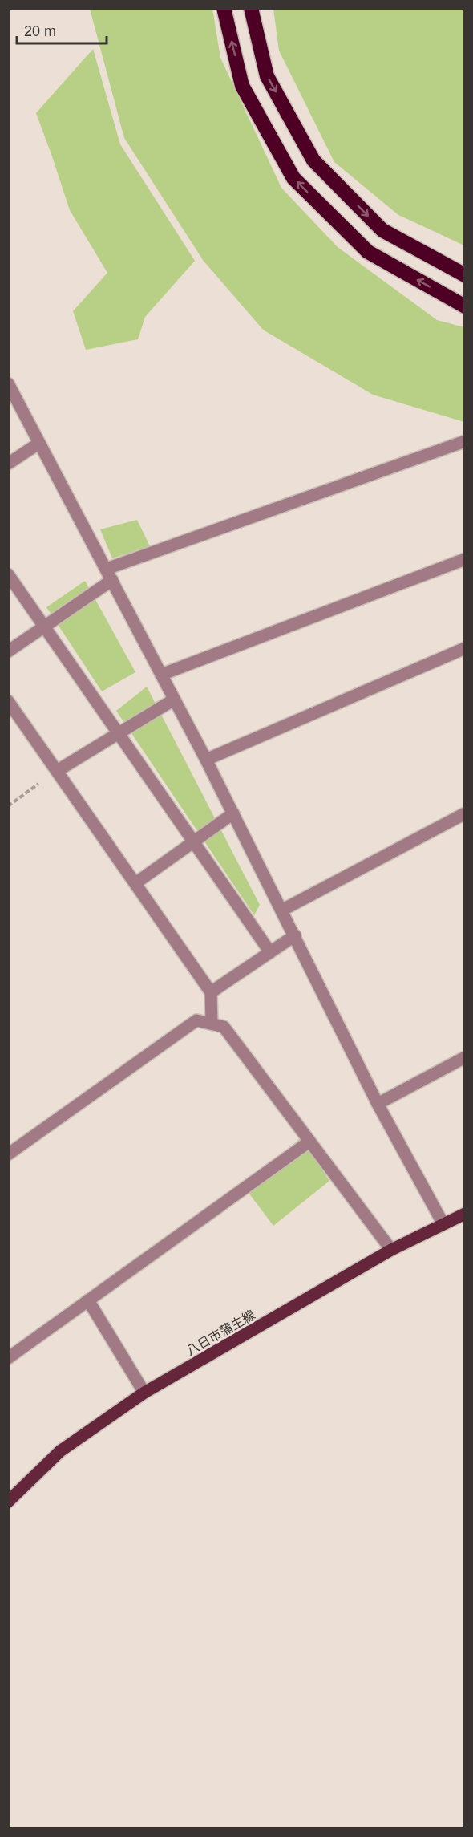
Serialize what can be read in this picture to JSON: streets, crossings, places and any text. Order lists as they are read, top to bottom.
{
  "streets": {
    "main road": ["八日市蒲生線"]
  },
  "scale_bar": "20 m"
}
